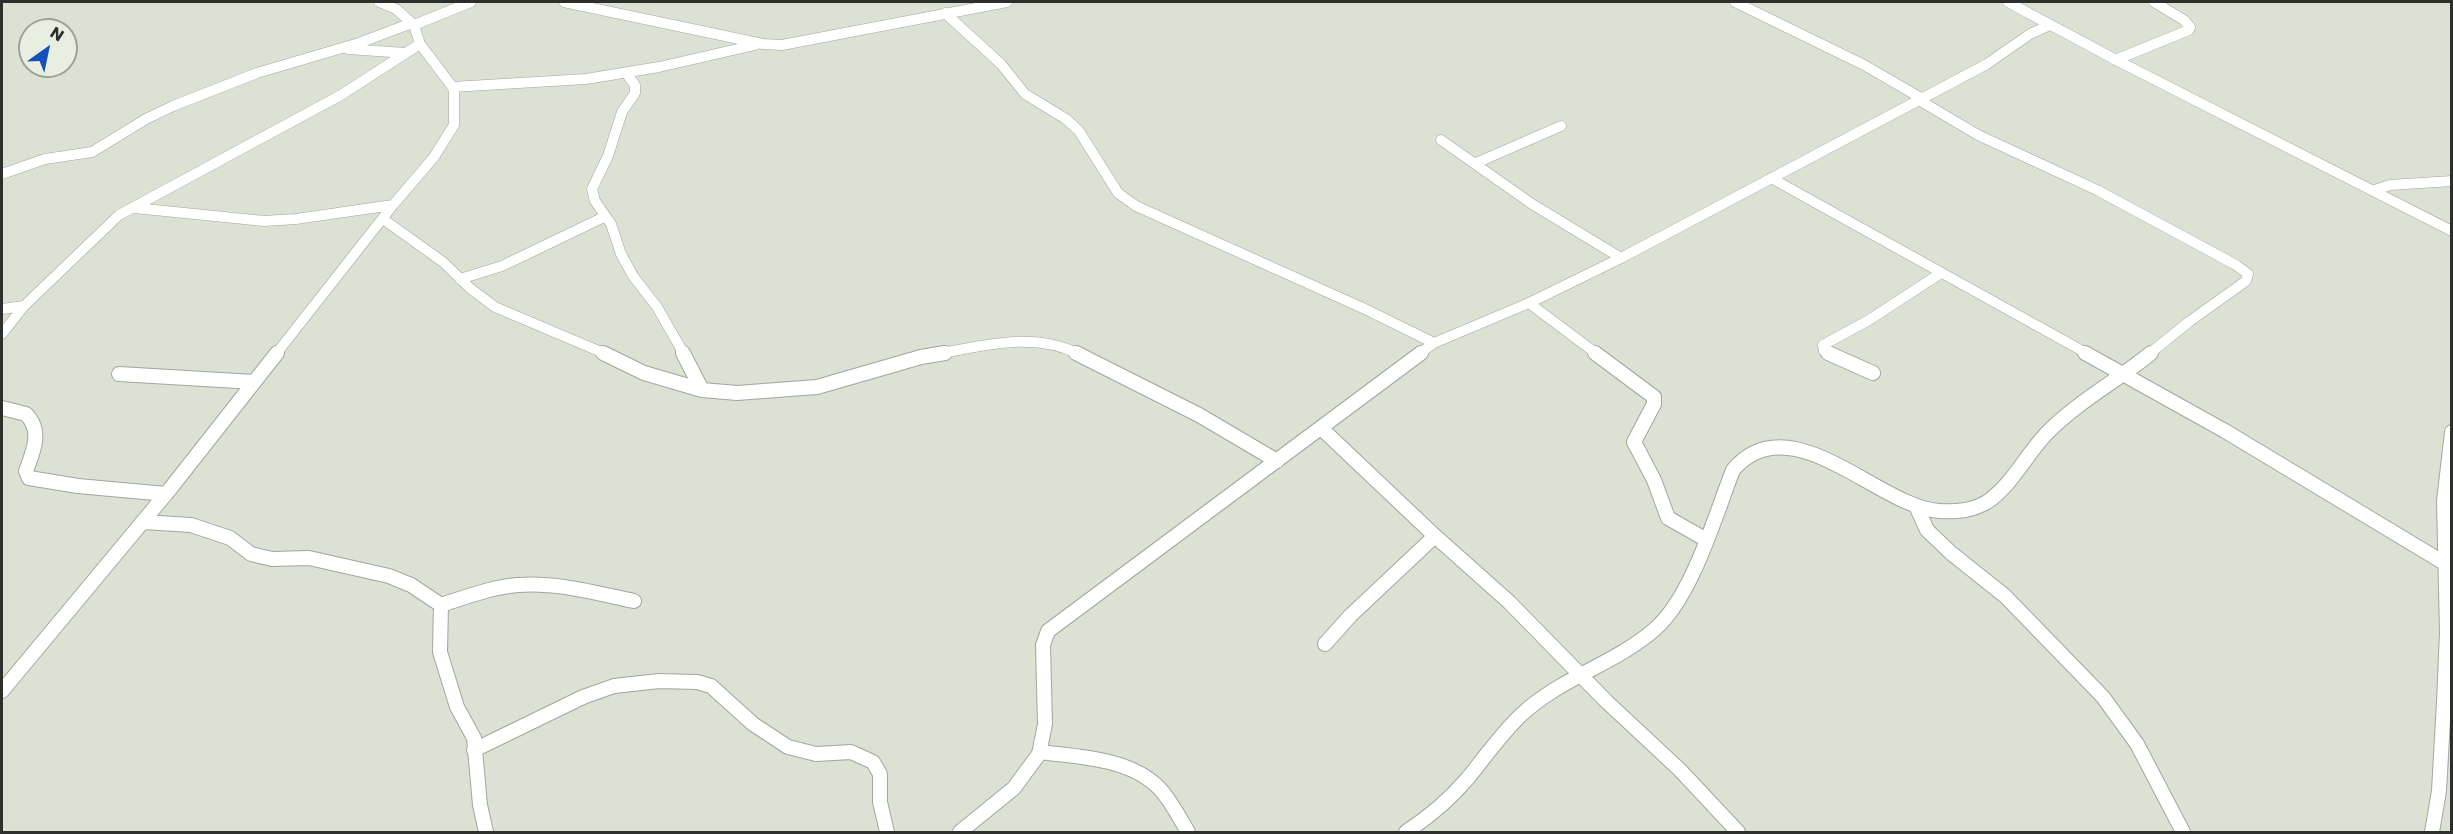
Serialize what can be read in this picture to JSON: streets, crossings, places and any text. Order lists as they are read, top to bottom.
{
  "north": "top right"
}
